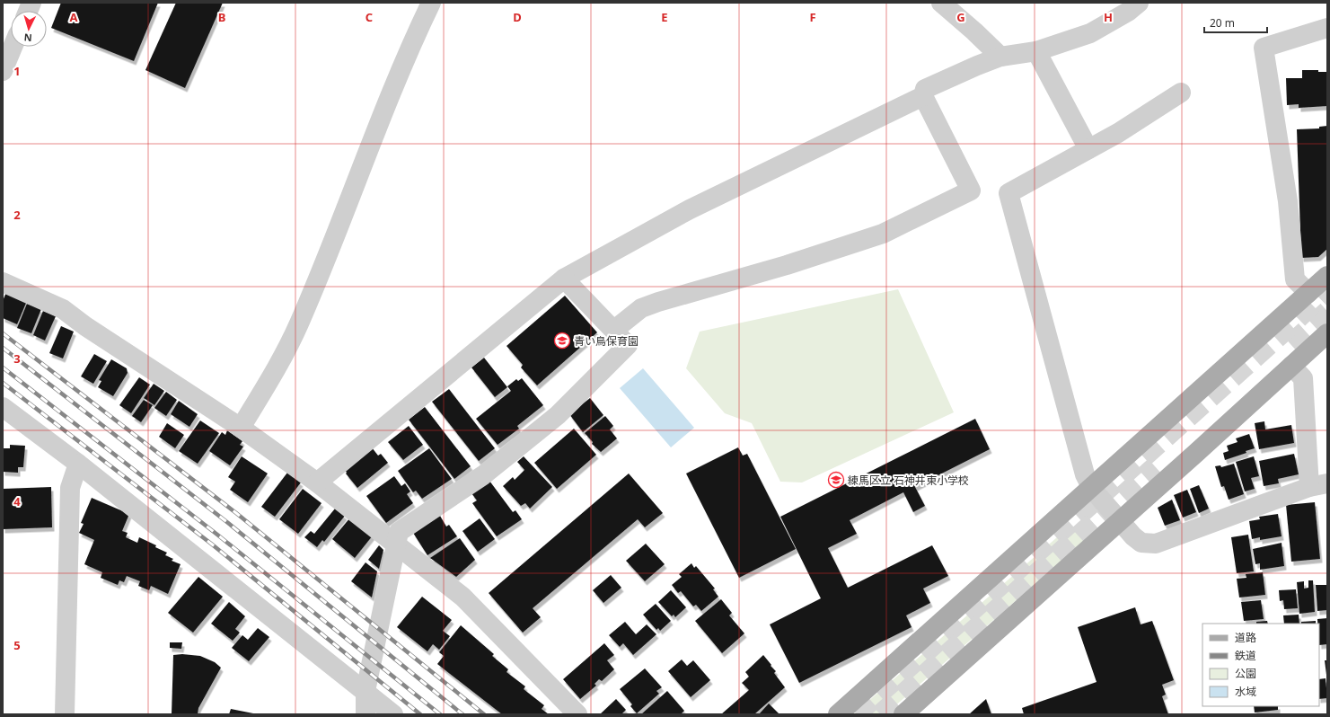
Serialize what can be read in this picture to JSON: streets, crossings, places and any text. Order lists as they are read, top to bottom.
{
  "places": {
    "school or university": ["青い鳥保育園", "練馬区立 石神井東小学校"]
  },
  "legend": [
    "道路",
    "鉄道",
    "公園",
    "水域"
  ],
  "scale_bar": "20 m",
  "north": "bottom",
  "grid": {
    "columns": [
      "A",
      "B",
      "C",
      "D",
      "E",
      "F",
      "G",
      "H"
    ],
    "rows": [
      "1",
      "2",
      "3",
      "4",
      "5"
    ]
  }
}
